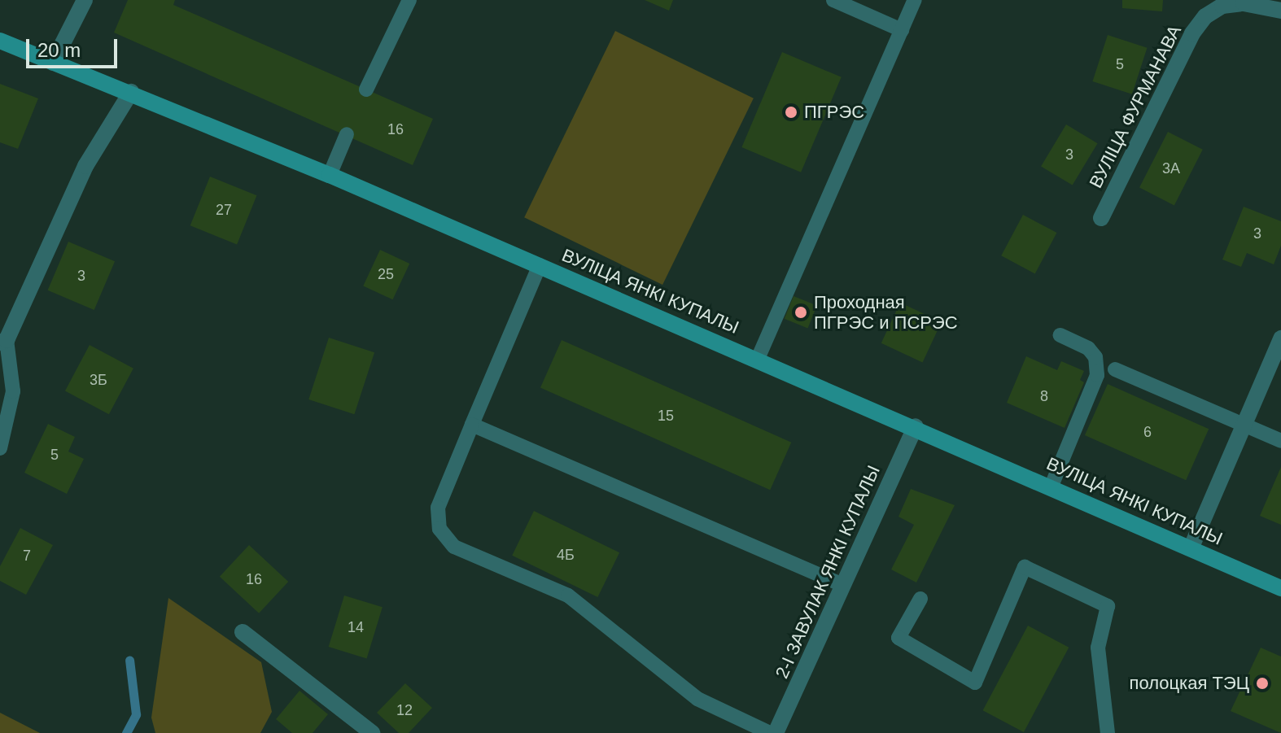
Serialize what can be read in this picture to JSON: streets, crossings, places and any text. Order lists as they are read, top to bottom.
{
  "streets": {
    "street": ["ВУЛІЦА ФУРМАНАВА", "ВУЛІЦА ЯНКІ КУПАЛЫ", "2-І ЗАВУЛАК ЯНКІ КУПАЛЫ"]
  },
  "crossings": [
    ["ВУЛІЦА ЯНКІ КУПАЛЫ", "2-І ЗАВУЛАК ЯНКІ КУПАЛЫ"]
  ],
  "places": ["ПГРЭС", "Проходная ПГРЭС и ПСРЭС", "полоцкая ТЭЦ"],
  "house_numbers": [
    "5",
    "16",
    "3",
    "3А",
    "27",
    "3",
    "25",
    "3",
    "3Б",
    "8",
    "15",
    "6",
    "5",
    "4Б",
    "7",
    "16",
    "14",
    "12"
  ],
  "scale_bar": "20 m"
}
